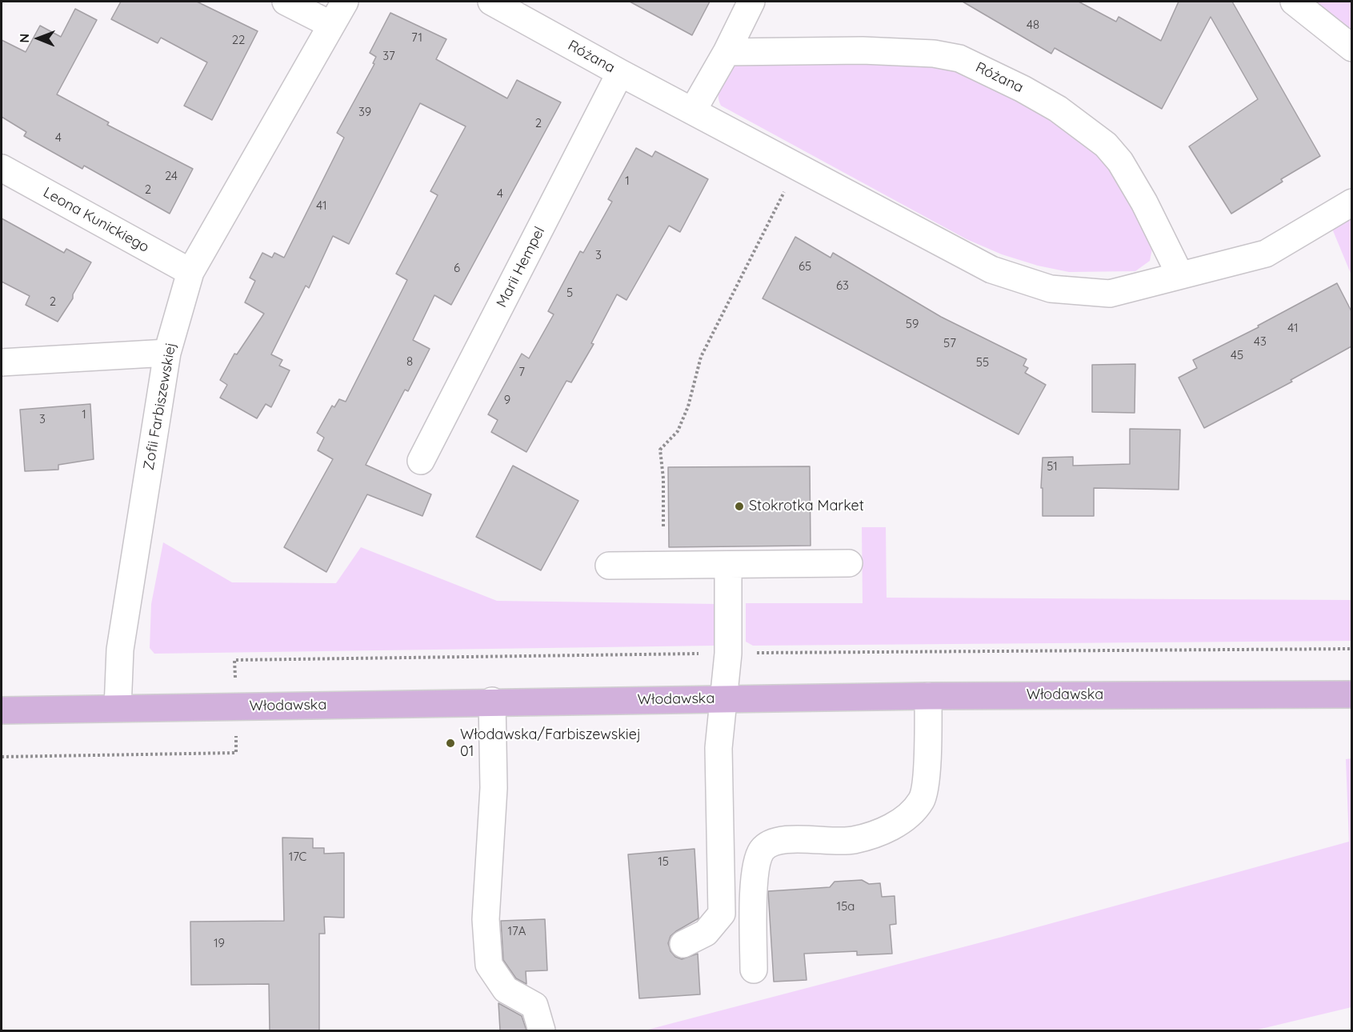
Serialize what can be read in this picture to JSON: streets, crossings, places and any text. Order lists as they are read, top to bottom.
{
  "streets": {
    "main road": ["Włodawska"],
    "street": [
      "Różana",
      "Leona Kunickiego",
      "Marii Hempel",
      "Zofii Farbiszewskiej"
    ]
  },
  "crossings": [
    ["Różana", "Marii Hempel"],
    ["Leona Kunickiego", "Zofii Farbiszewskiej"],
    ["Zofii Farbiszewskiej", "Włodawska"]
  ],
  "places": ["Stokrotka Market", "Włodawska/Farbiszewskiej 01"],
  "house_numbers": [
    "48",
    "71",
    "22",
    "37",
    "39",
    "2",
    "4",
    "24",
    "1",
    "2",
    "4",
    "41",
    "3",
    "65",
    "6",
    "63",
    "5",
    "2",
    "59",
    "41",
    "43",
    "57",
    "45",
    "8",
    "55",
    "7",
    "9",
    "1",
    "3",
    "51",
    "17C",
    "15",
    "15a",
    "17A",
    "19"
  ],
  "north": "left"
}
